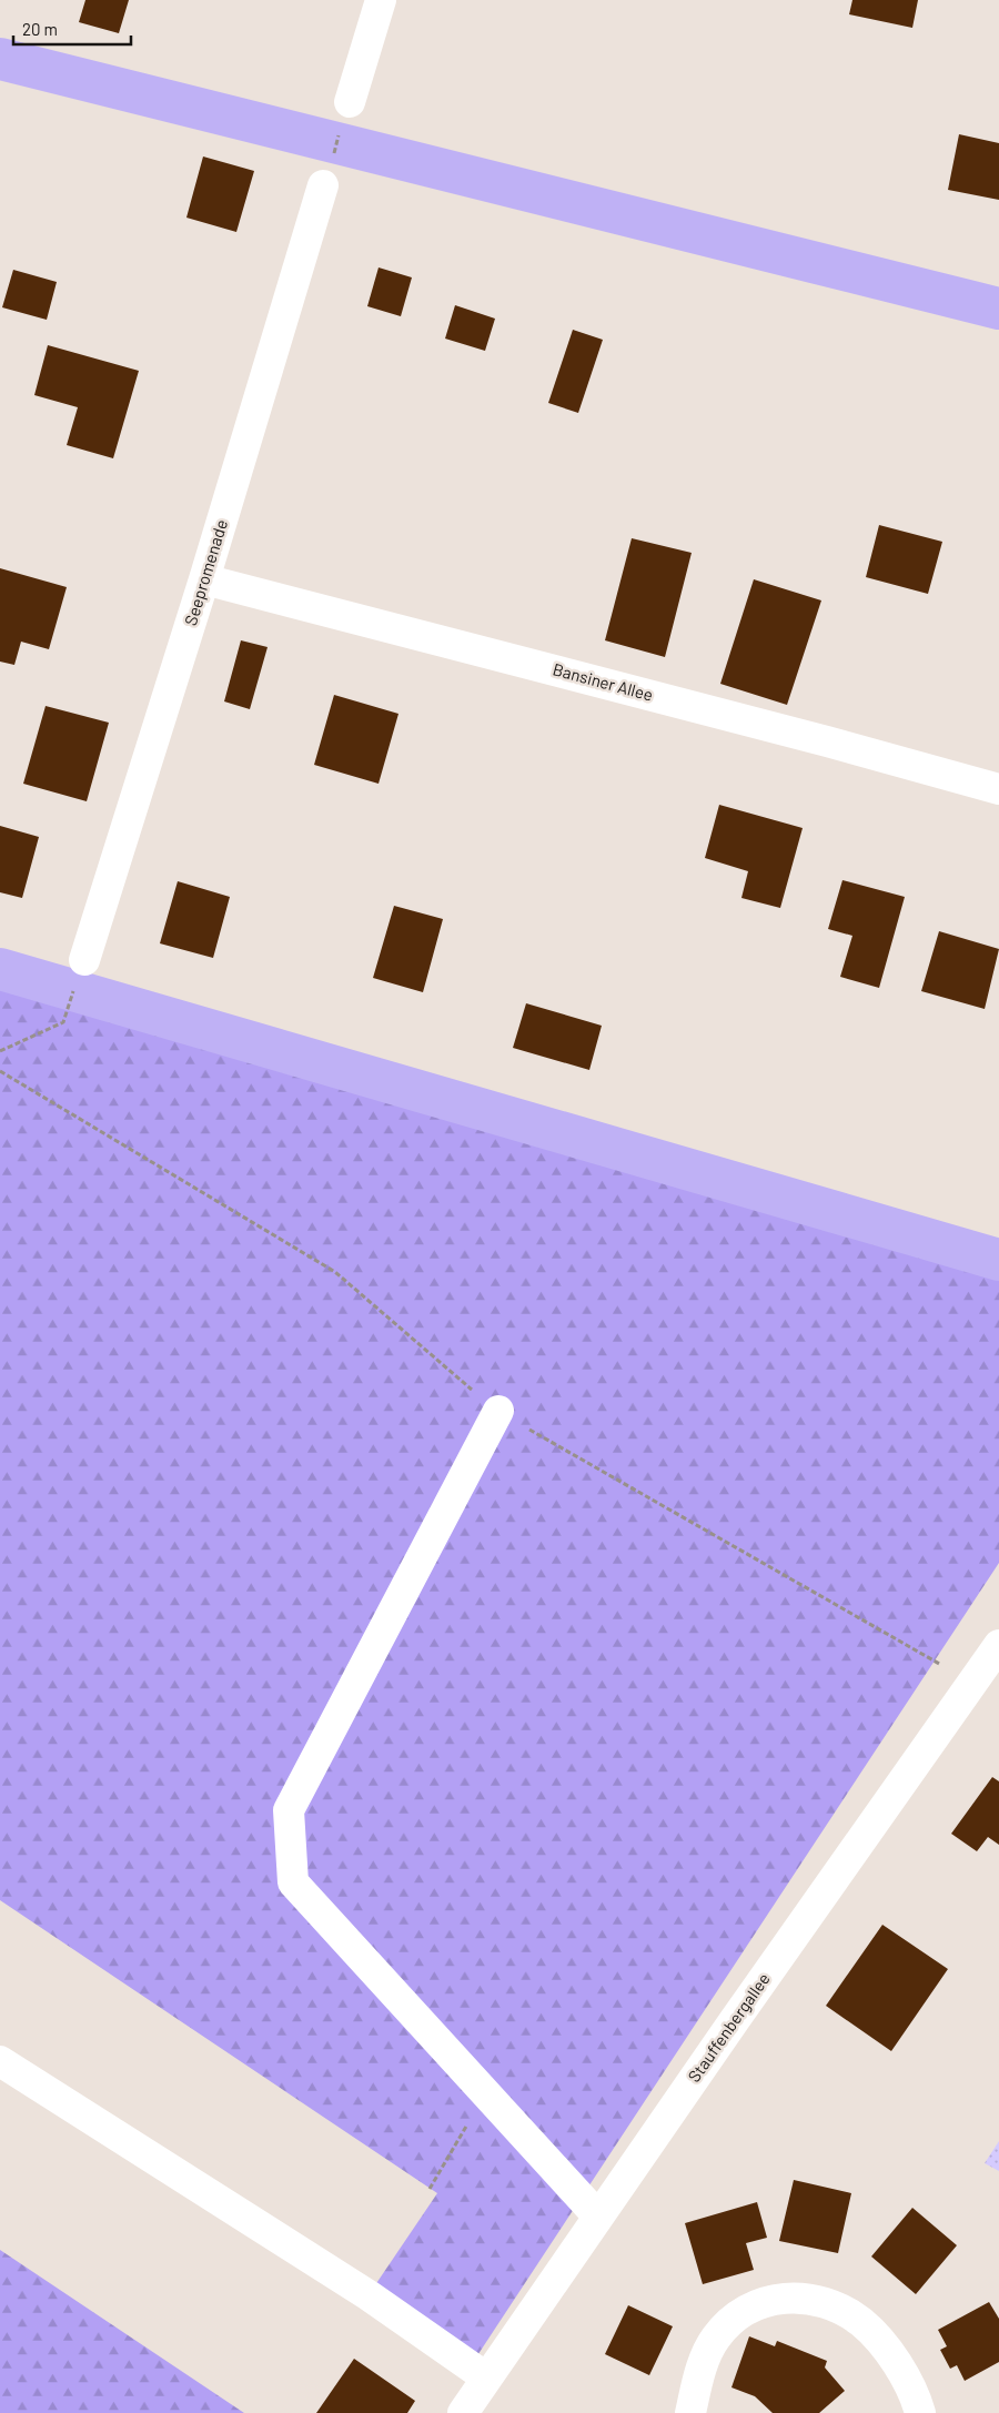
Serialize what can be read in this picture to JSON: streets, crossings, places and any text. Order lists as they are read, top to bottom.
{
  "streets": {
    "street": ["Seepromenade", "Bansiner Allee", "Stauffenbergallee"]
  },
  "crossings": [
    ["Seepromenade", "Bansiner Allee"]
  ],
  "scale_bar": "20 m"
}
